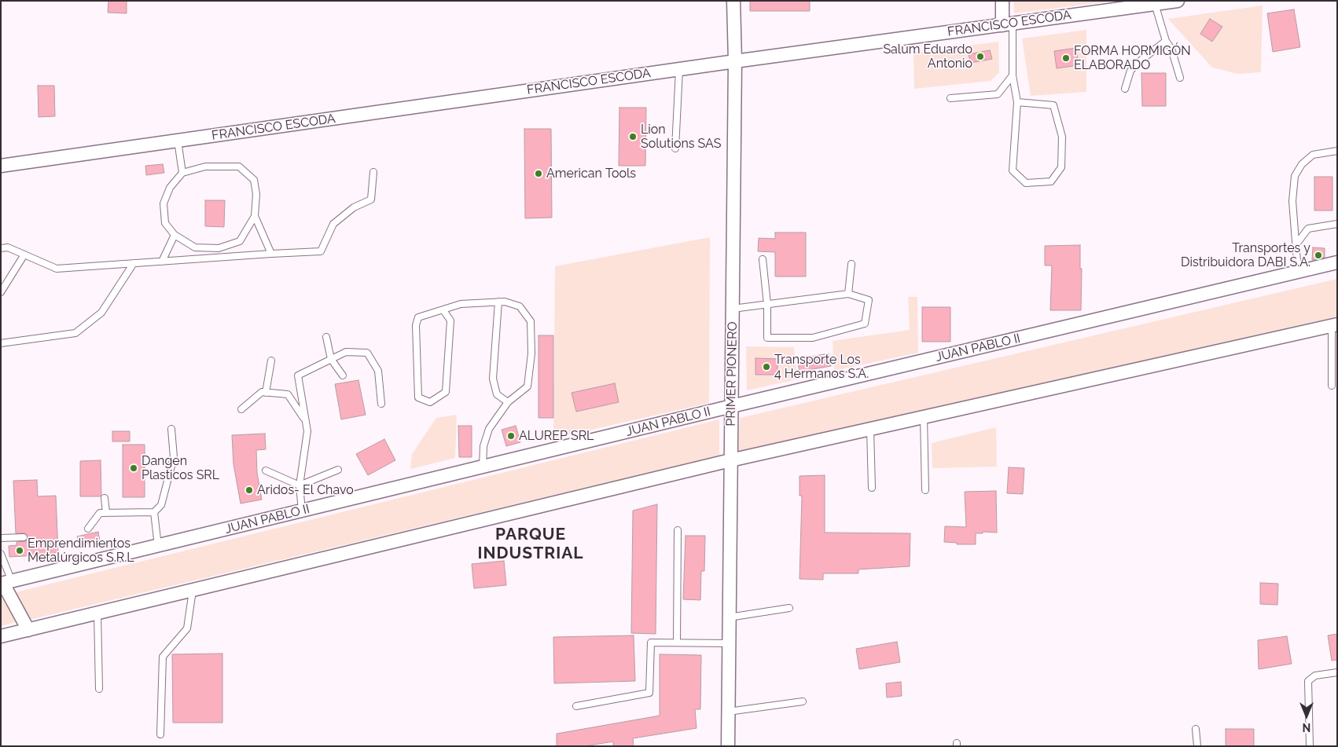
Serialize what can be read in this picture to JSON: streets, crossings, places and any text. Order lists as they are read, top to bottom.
{
  "streets": {
    "street": ["FRANCISCO ESCODA", "JUAN PABLO II", "PRIMER PIONERO"]
  },
  "crossings": [
    ["FRANCISCO ESCODA", "PRIMER PIONERO"],
    ["JUAN PABLO II", "PRIMER PIONERO"]
  ],
  "districts": ["PARQUE INDUSTRIAL"],
  "places": [
    "Salum Eduardo Antonio",
    "FORMA HORMIGÓN ELABORADO",
    "Lion Solutions SAS",
    "American Tools",
    "Transportes y Distribuidora DABI S.A.",
    "Transporte Los 4 Hermanos S.A.",
    "ALUREP SRL",
    "Dangen Plasticos SRL",
    "Aridos- El Chavo",
    "Emprendimientos Metalúrgicos S.R.L"
  ],
  "north": "bottom"
}
